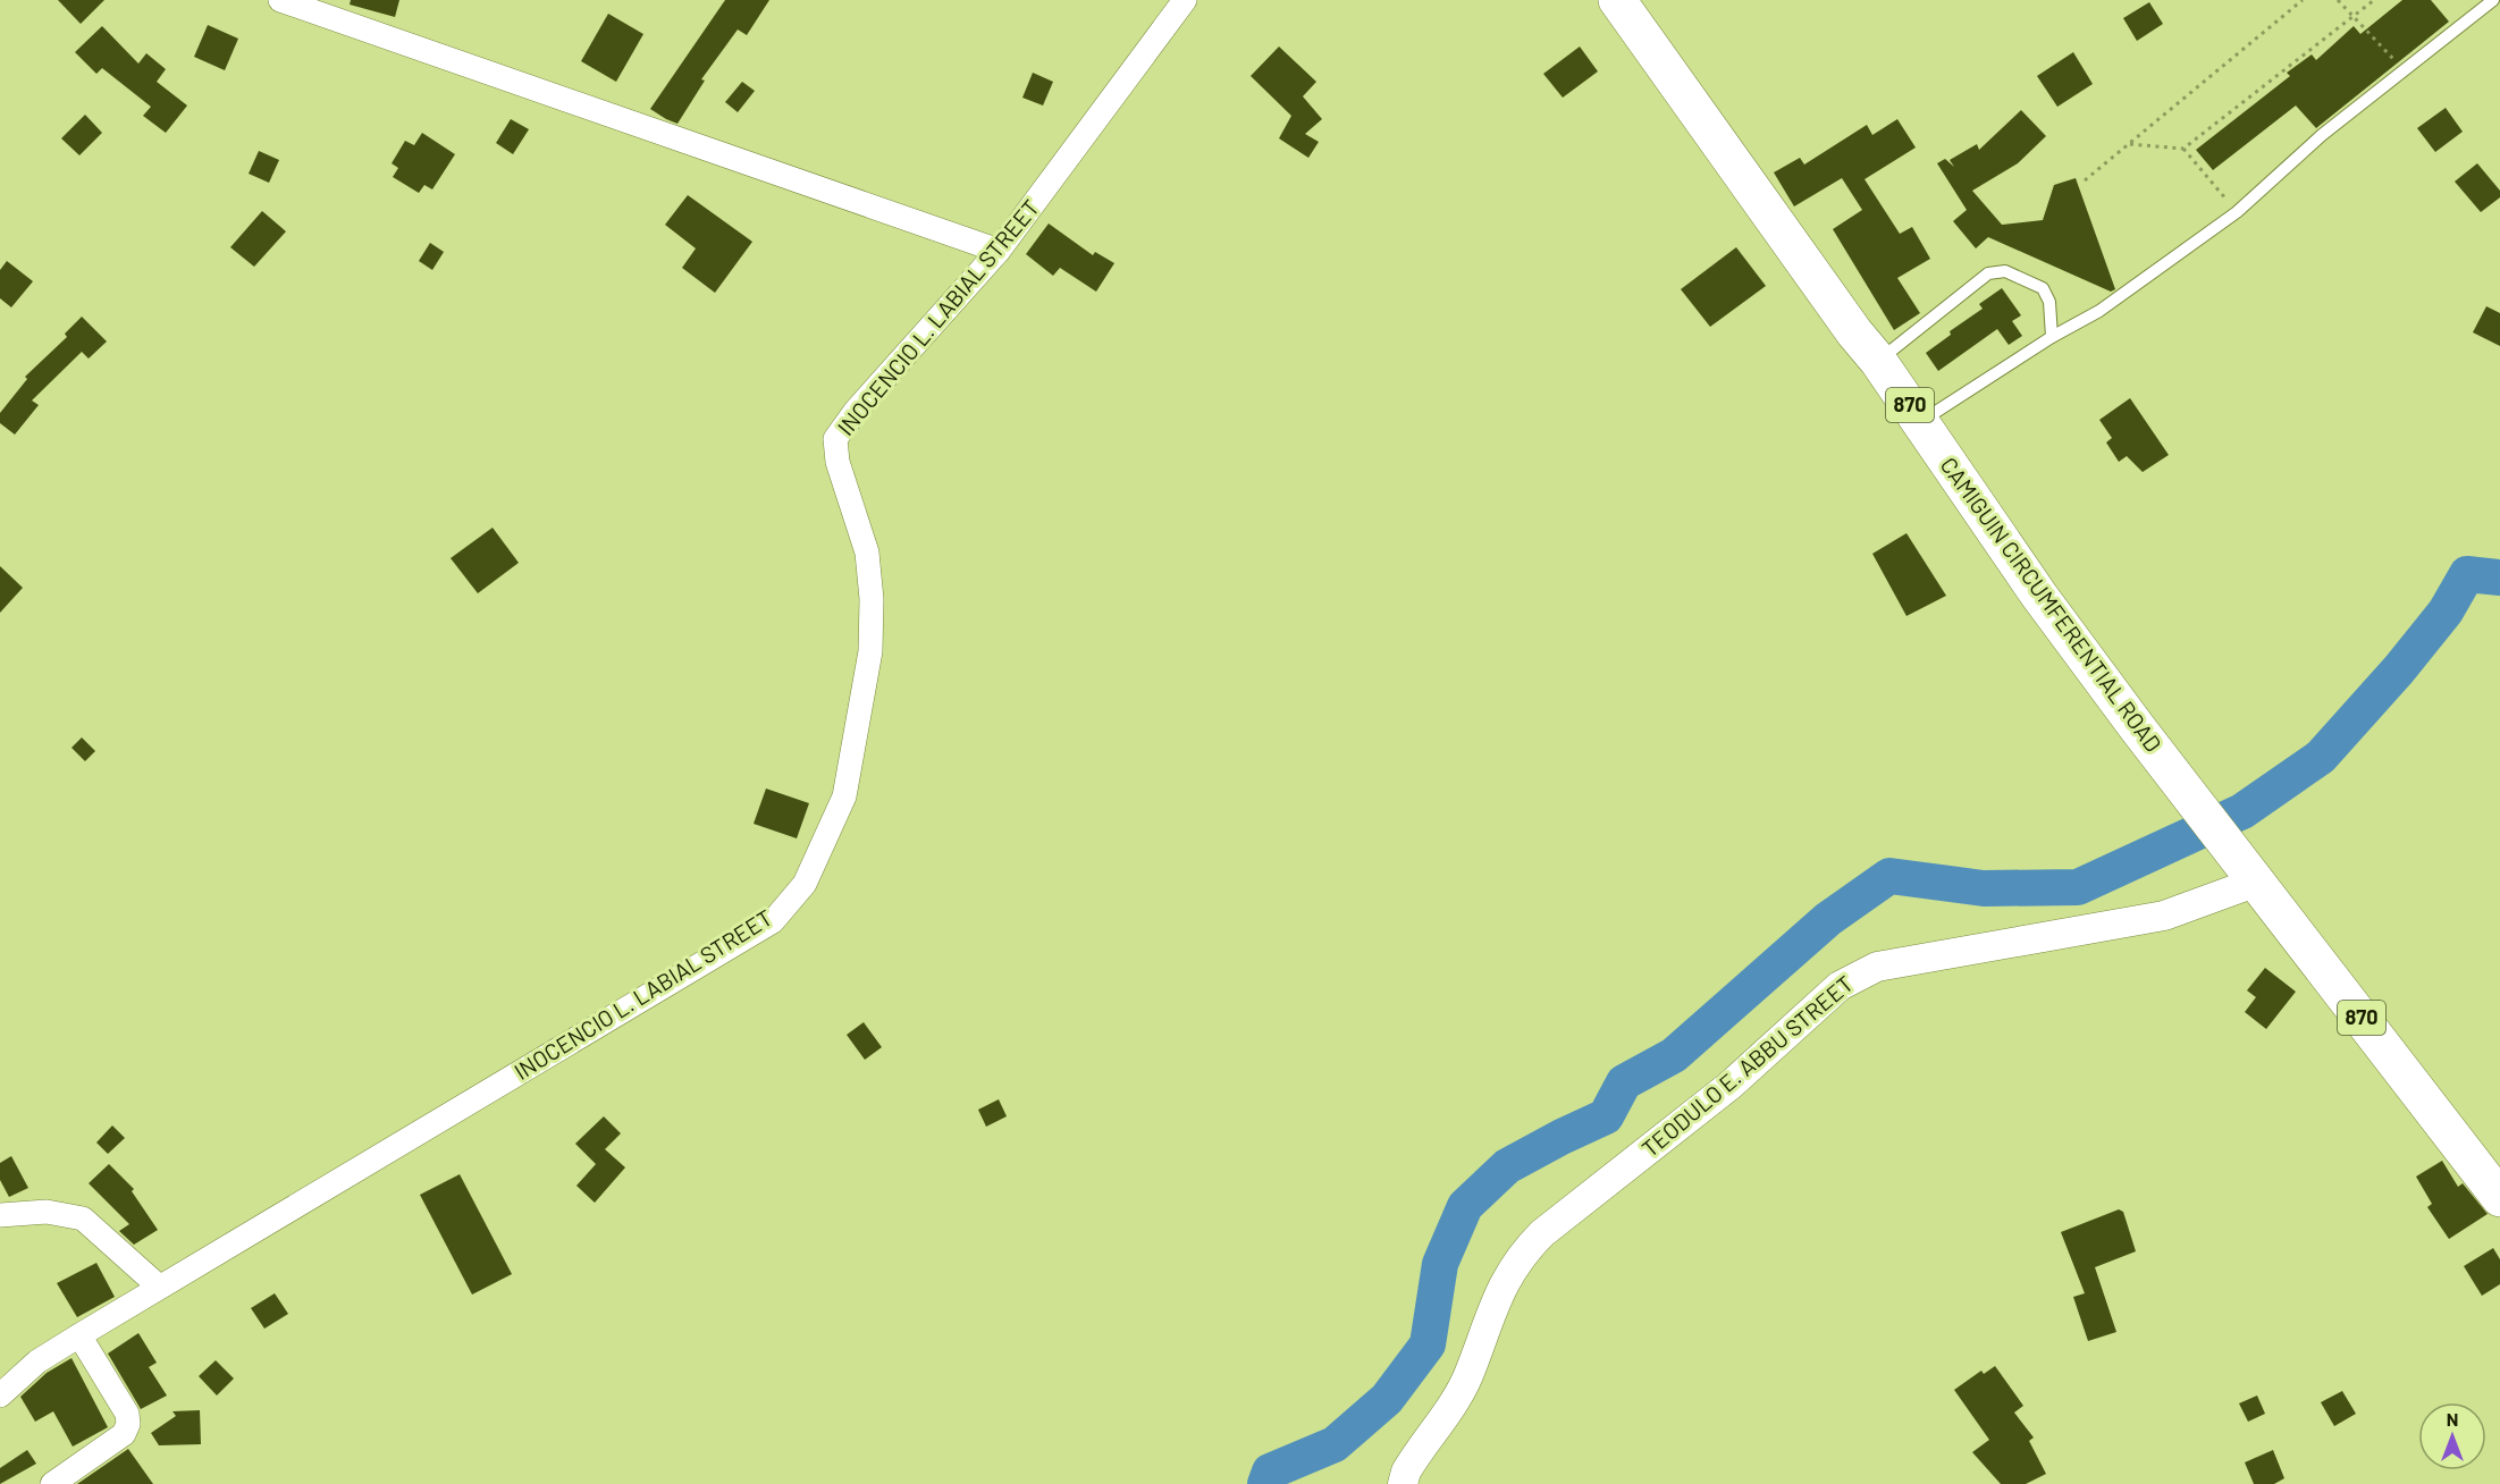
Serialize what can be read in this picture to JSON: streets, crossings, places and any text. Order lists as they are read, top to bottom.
{
  "streets": {
    "main road": ["870", "CAMIGUIN CIRCUMFERENTIAL ROAD"],
    "street": ["INOCENCIO L. LABIAL STREET", "TEODULO E. ABBU STREET"]
  },
  "crossings": [
    ["CAMIGUIN CIRCUMFERENTIAL ROAD", "TEODULO E. ABBU STREET"]
  ],
  "north": "top"
}
